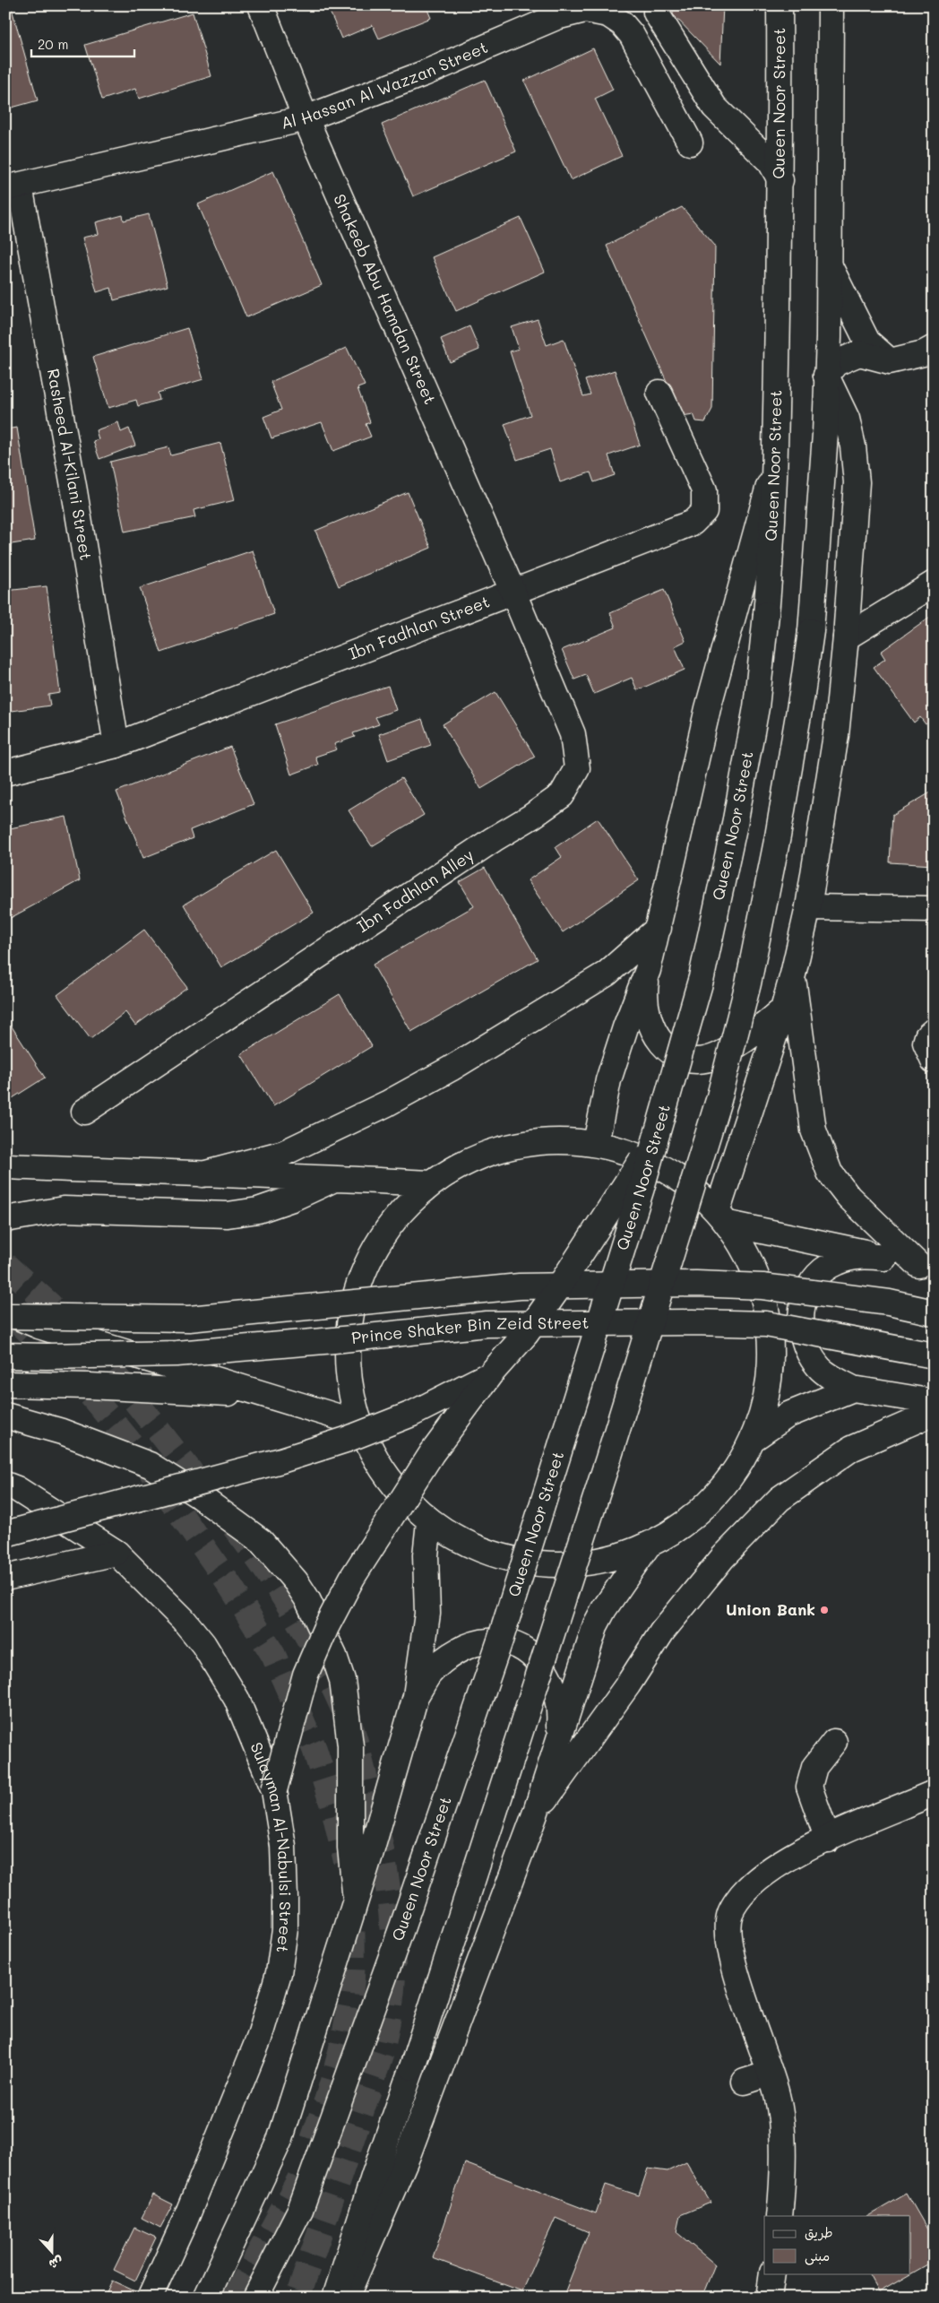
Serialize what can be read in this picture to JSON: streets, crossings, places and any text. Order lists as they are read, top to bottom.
{
  "streets": {
    "main road": [
      "Al Hassan Al Wazzan Street",
      "Queen Noor Street",
      "Shakeeb Abu Hamdan Street",
      "Rasheed Al-Kilani Street",
      "Ibn Fadhlan Street",
      "Ibn Fadhlan Alley",
      "Prince Shaker Bin Zeid Street",
      "Sulayman Al-Nabulsi Street"
    ]
  },
  "crossings": [
    ["Al Hassan Al Wazzan Street", "Shakeeb Abu Hamdan Street"],
    ["Al Hassan Al Wazzan Street", "Rasheed Al-Kilani Street"],
    ["Shakeeb Abu Hamdan Street", "Ibn Fadhlan Street"],
    ["Shakeeb Abu Hamdan Street", "Ibn Fadhlan Alley"],
    ["Rasheed Al-Kilani Street", "Ibn Fadhlan Street"],
    ["Ibn Fadhlan Street", "Ibn Fadhlan Alley"]
  ],
  "places": ["Union Bank"],
  "legend": ["طريق", "مبنى"],
  "scale_bar": "20 m",
  "north": "bottom"
}
